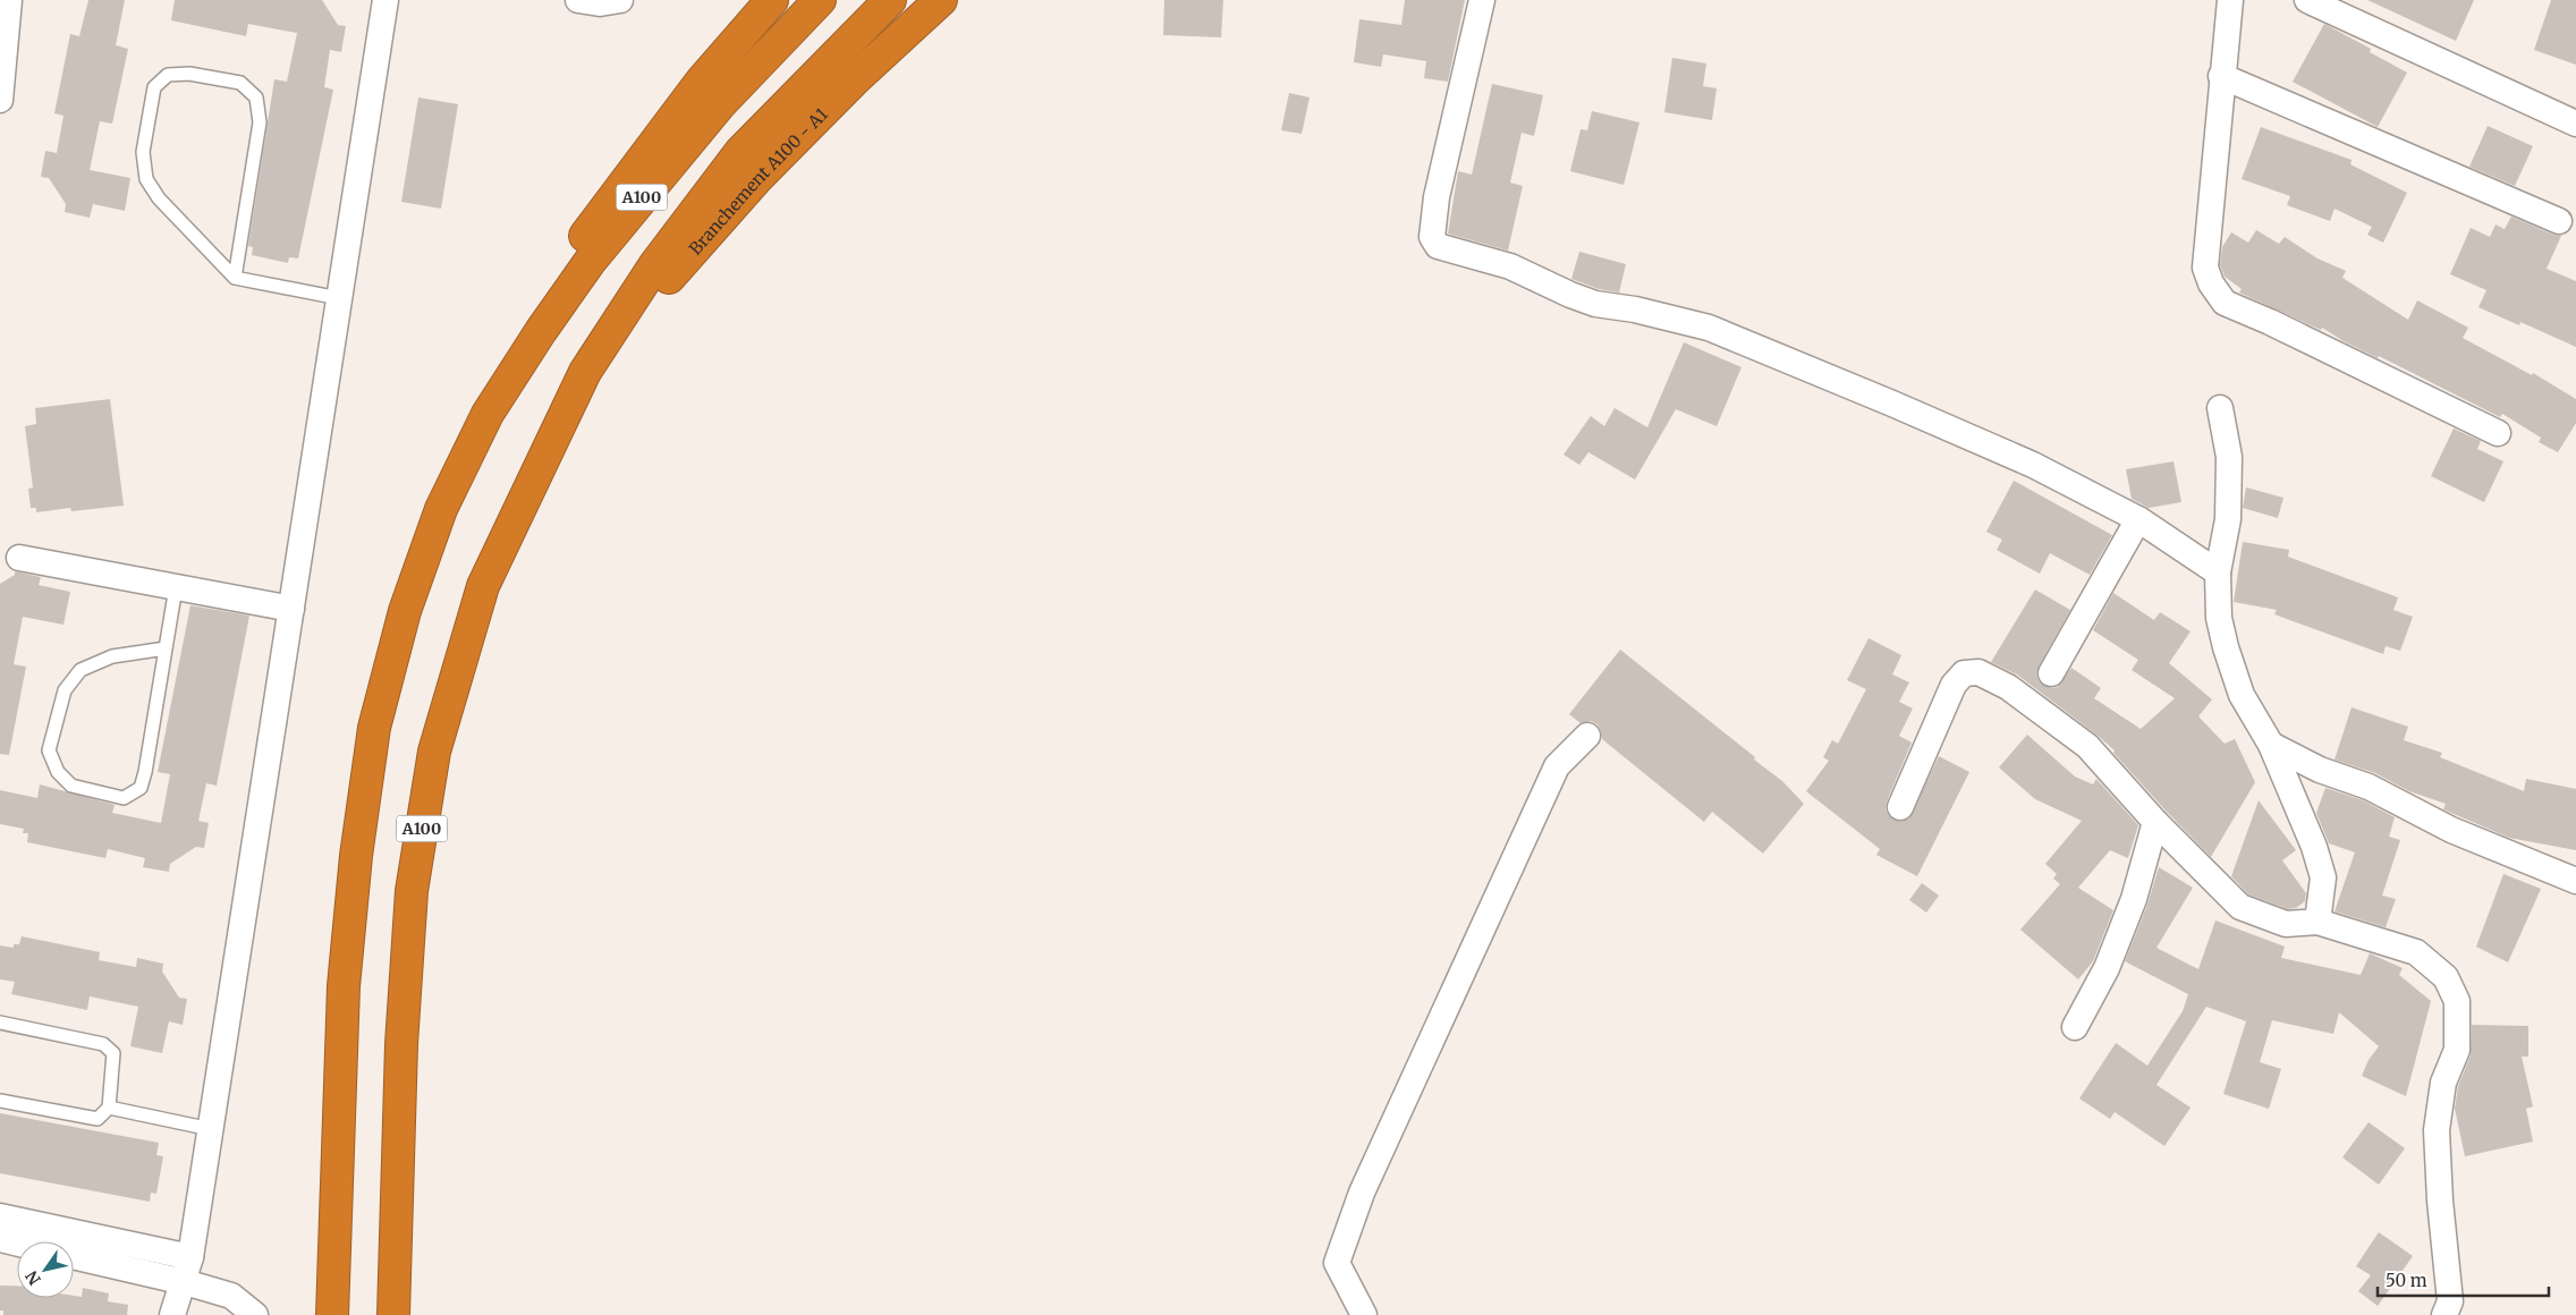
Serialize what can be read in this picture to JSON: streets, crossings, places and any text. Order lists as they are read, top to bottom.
{
  "streets": {
    "highway": ["Branchement A100 - A1", "A100"]
  },
  "crossings": [
    ["Branchement A100 - A1", "A100"]
  ],
  "scale_bar": "50 m",
  "north": "bottom left"
}
